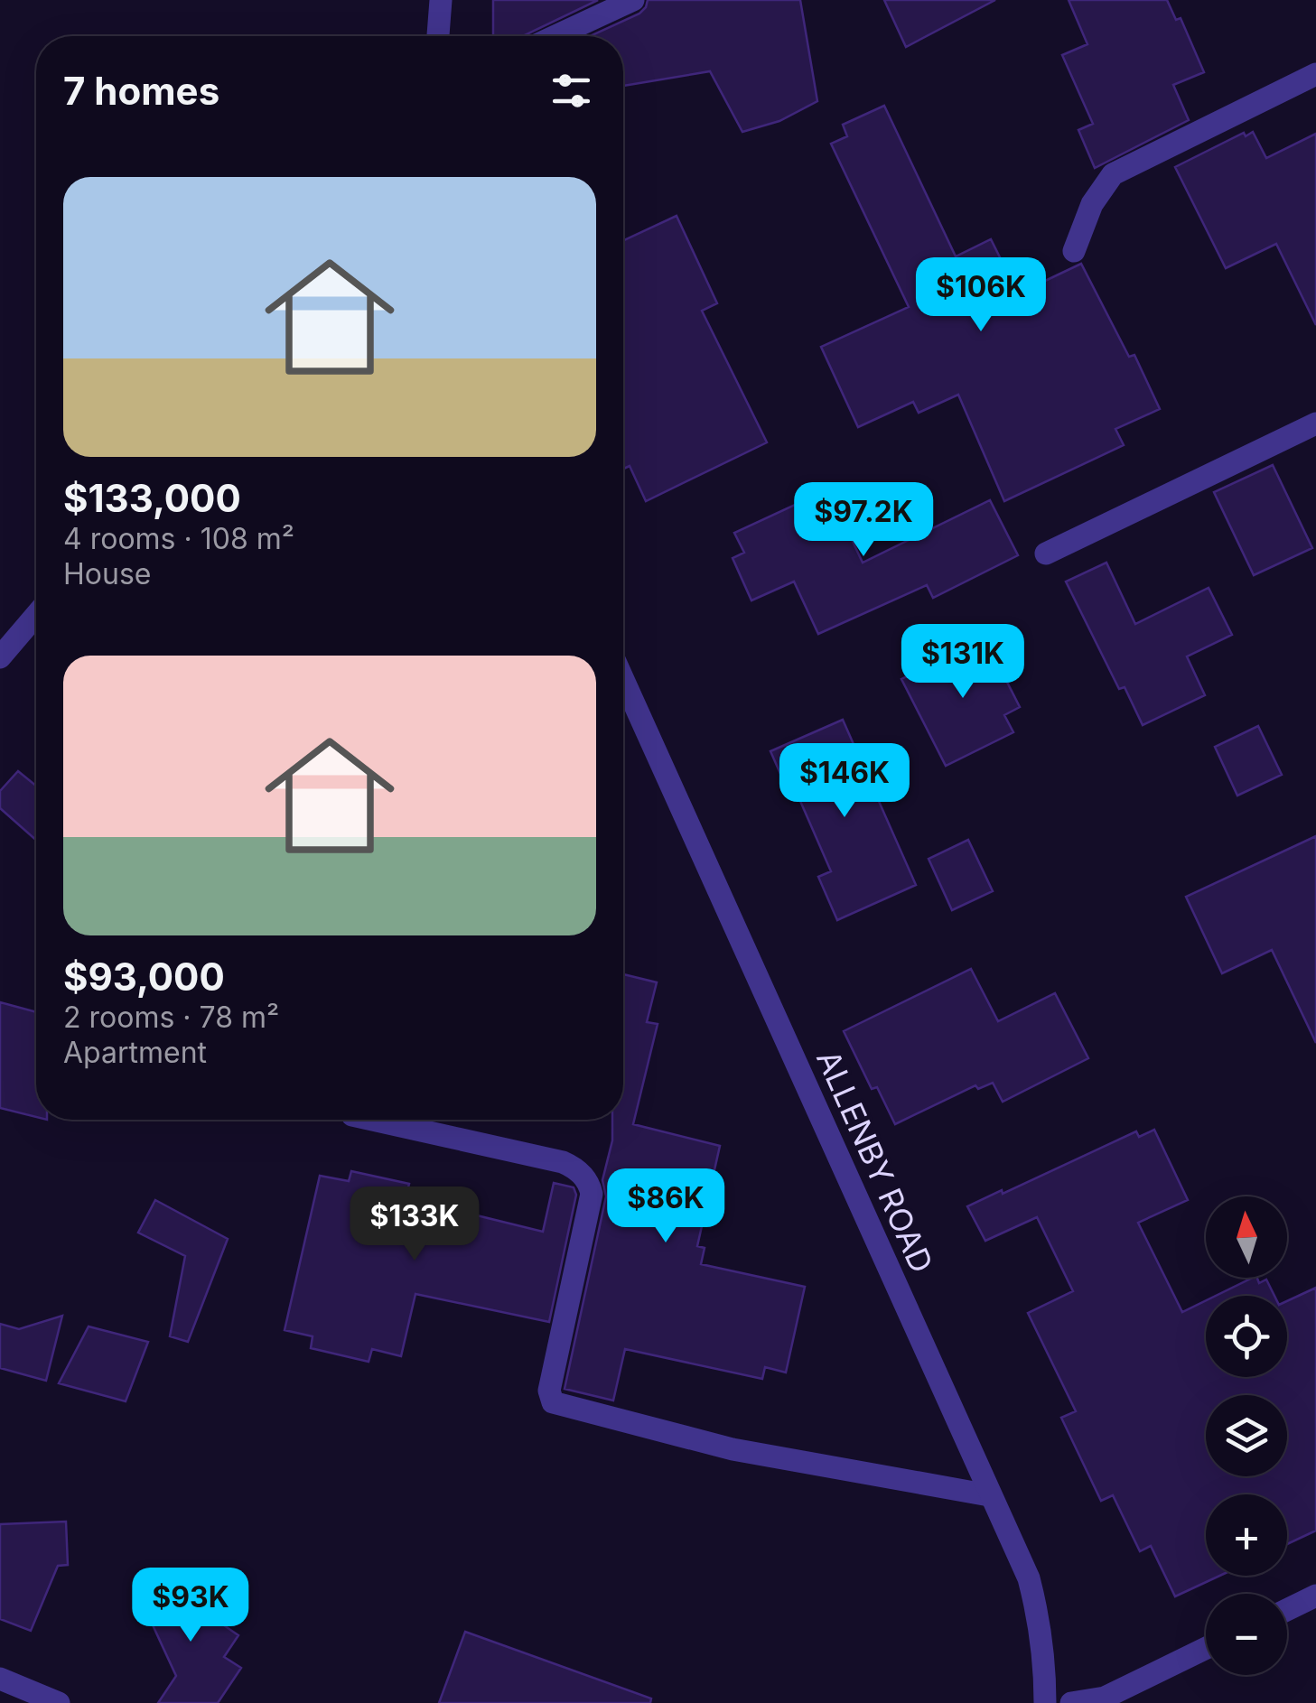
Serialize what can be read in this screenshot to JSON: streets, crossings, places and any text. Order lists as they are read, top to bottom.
{
  "streets": {
    "street": ["ALLENBY ROAD"]
  },
  "north": "top",
  "page": {
    "heading": "7 homes",
    "list": [
      {
        "name": "$133,000",
        "note": "4 rooms · 108 m² · House"
      },
      {
        "name": "$93,000",
        "note": "2 rooms · 78 m² · Apartment"
      }
    ],
    "price": [
      "$106K",
      "$97.2K",
      "$131K",
      "$146K",
      "$86K",
      "$133K",
      "$93K"
    ],
    "map_buttons": ["+", "−"]
  }
}
